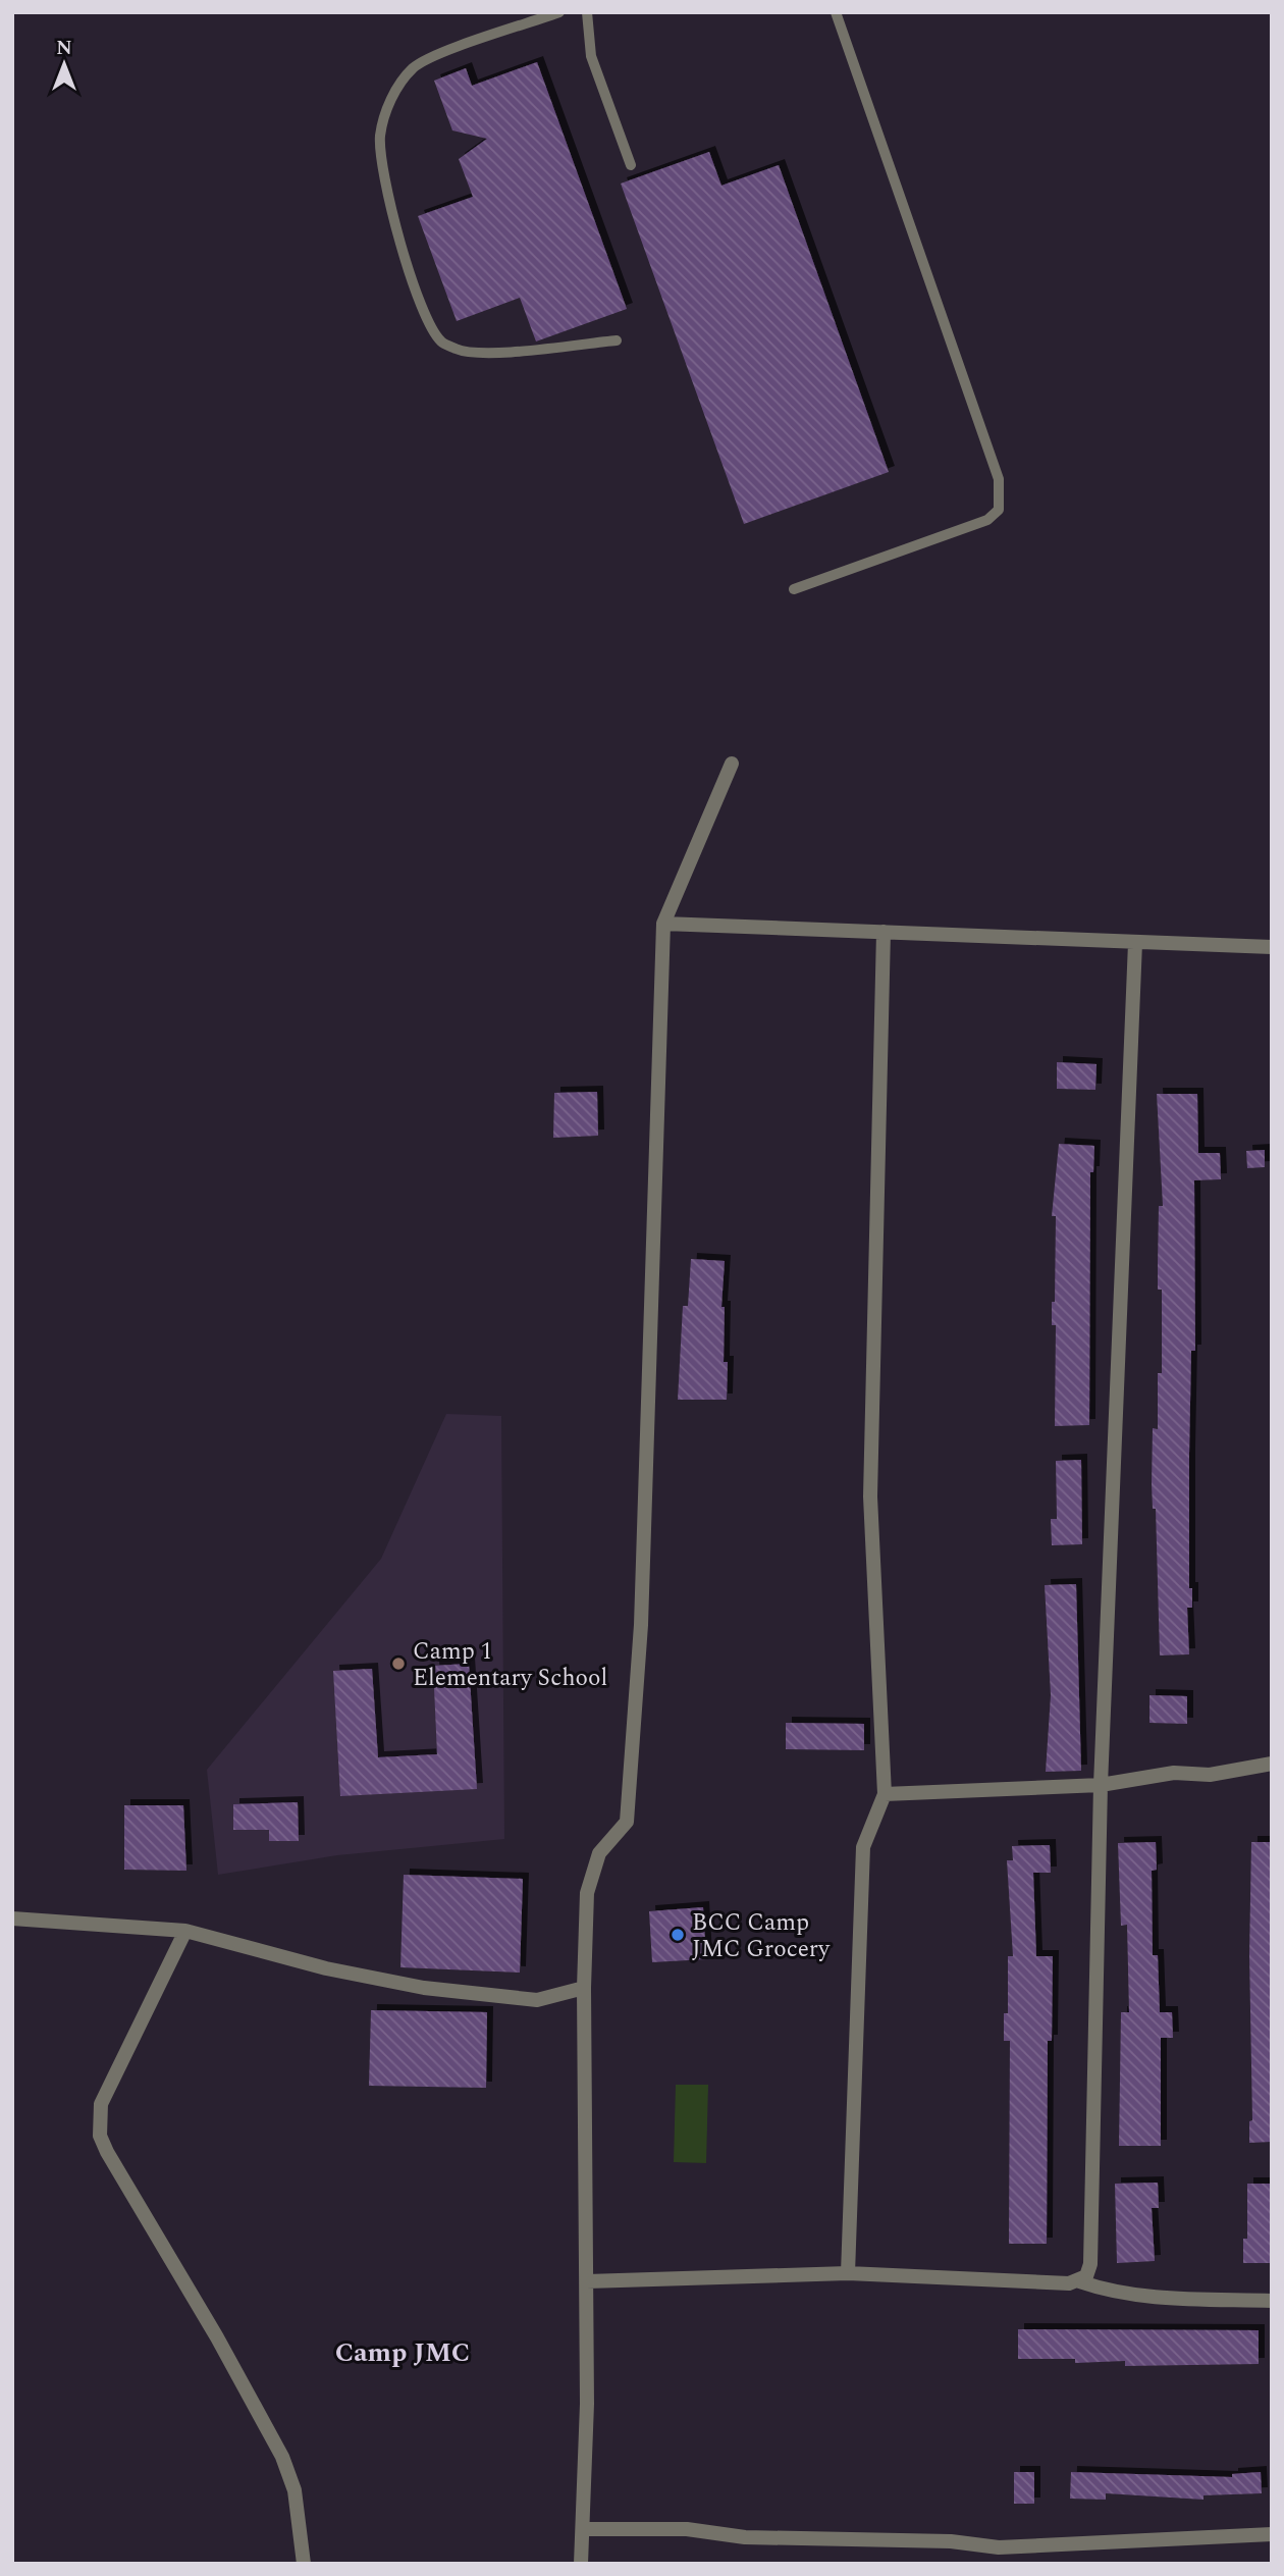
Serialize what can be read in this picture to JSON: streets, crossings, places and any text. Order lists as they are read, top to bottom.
{
  "districts": ["Camp JMC"],
  "places": ["Camp 1 Elementary School", "BCC Camp JMC Grocery"],
  "north": "top"
}
